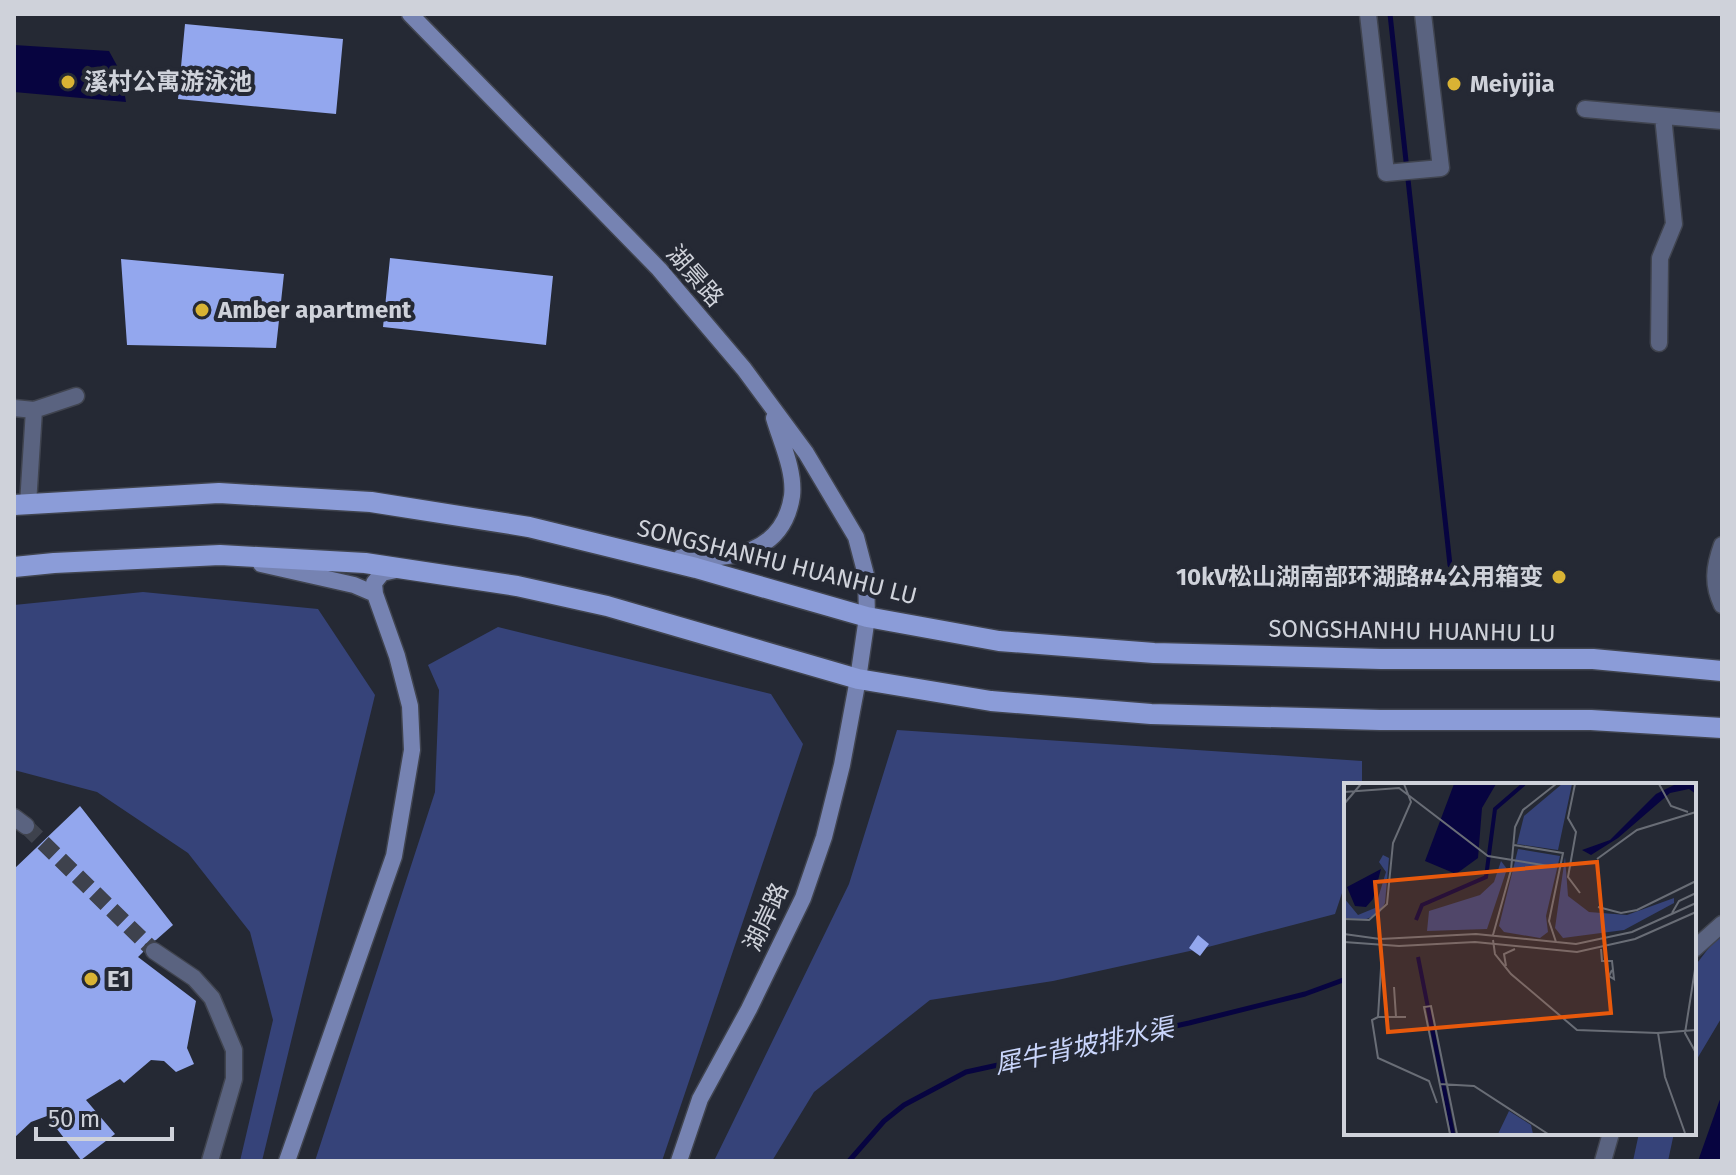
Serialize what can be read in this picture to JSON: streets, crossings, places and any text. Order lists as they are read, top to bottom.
{
  "streets": {
    "main road": ["SONGSHANHU HUANHU LU"],
    "street": ["湖景路", "湖岸路"]
  },
  "crossings": [
    ["湖景路", "SONGSHANHU HUANHU LU"],
    ["湖景路", "湖岸路"],
    ["SONGSHANHU HUANHU LU", "湖岸路"]
  ],
  "water": ["犀牛背坡排水渠"],
  "places": [
    "溪村公寓游泳池",
    "Meiyijia",
    "Amber apartment",
    "10kV松山湖南部环湖路#4公用箱变",
    "E1"
  ],
  "scale_bar": "50 m"
}
